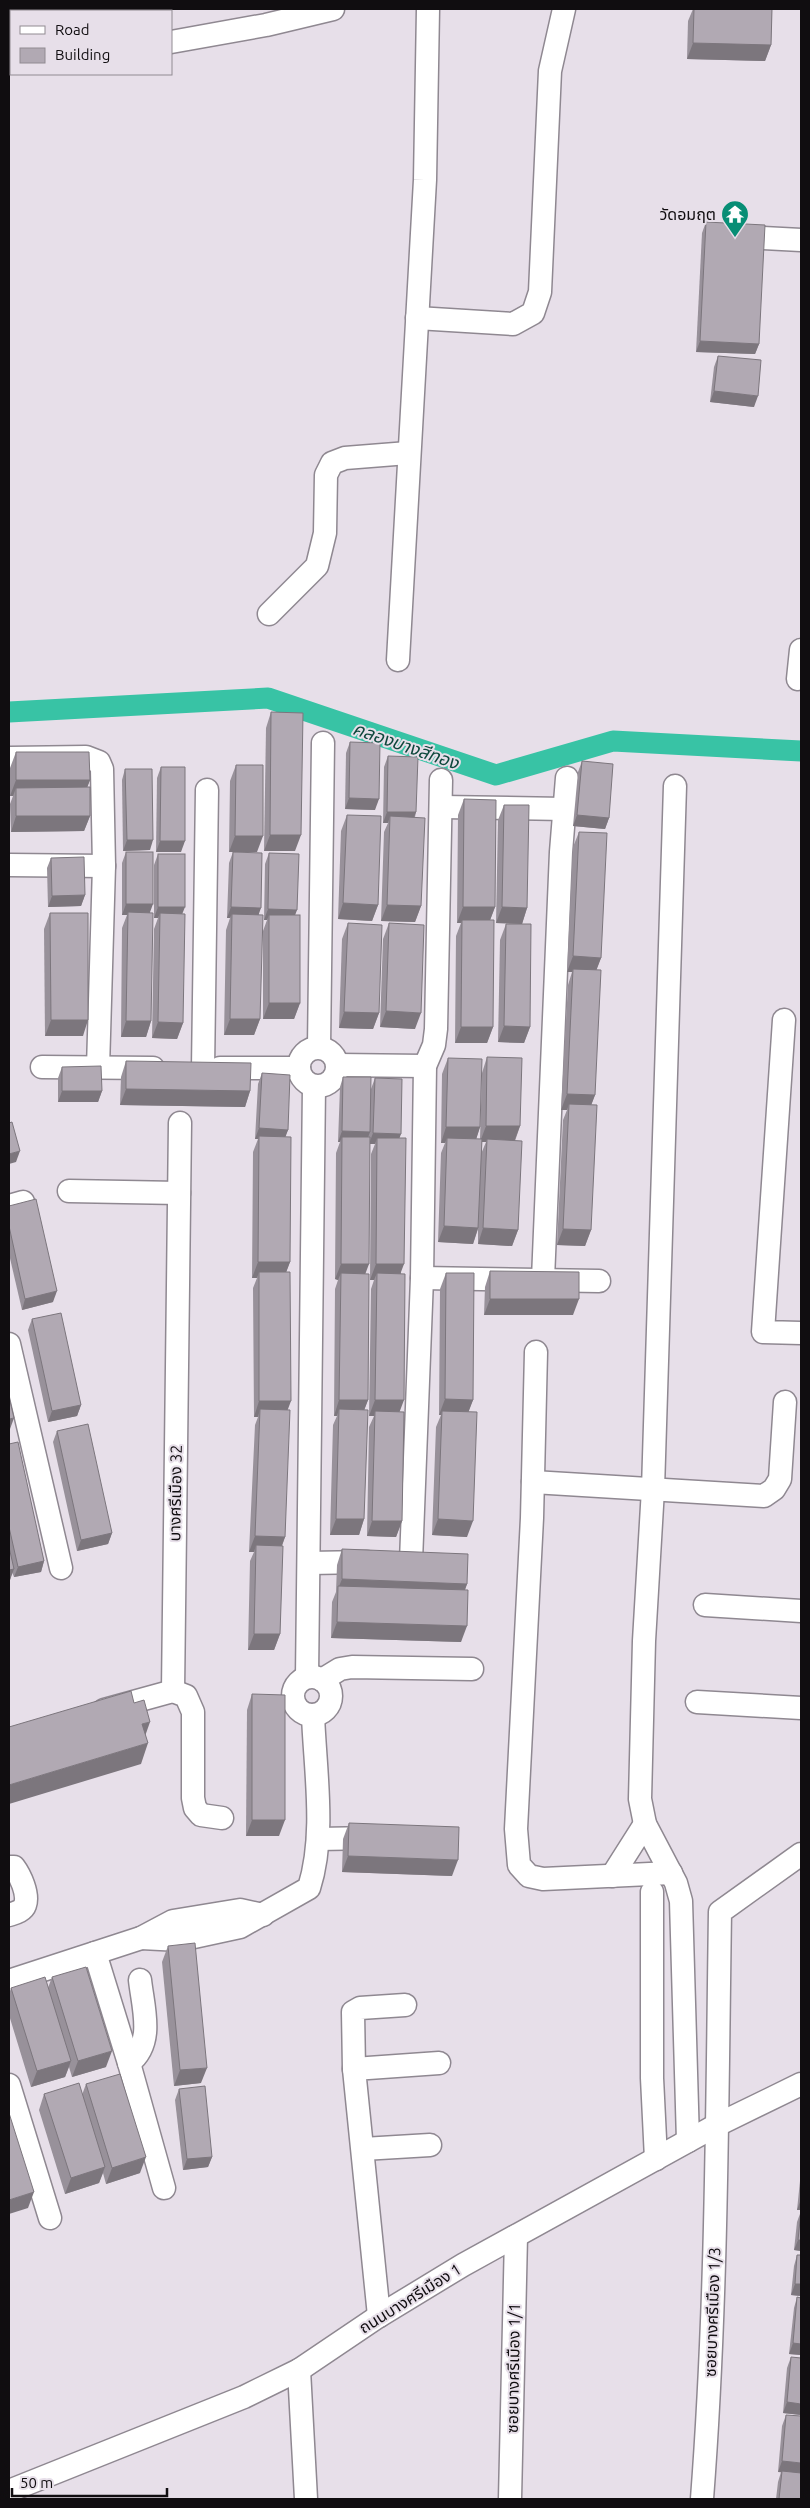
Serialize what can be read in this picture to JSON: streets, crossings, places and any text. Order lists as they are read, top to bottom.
{
  "streets": {
    "street": [
      "บางศรีเมือง 32",
      "ถนนบางศรีเมือง 1",
      "ซอยบางศรีเมือง 1/3",
      "ซอยบางศรีเมือง 1/1"
    ]
  },
  "crossings": [
    ["ถนนบางศรีเมือง 1", "ซอยบางศรีเมือง 1/3"],
    ["ถนนบางศรีเมือง 1", "ซอยบางศรีเมือง 1/1"]
  ],
  "water": ["คลองบางสีทอง"],
  "places": {
    "temple": ["วัดอมฤต"]
  },
  "legend": ["Road", "Building"],
  "scale_bar": "50 m"
}
